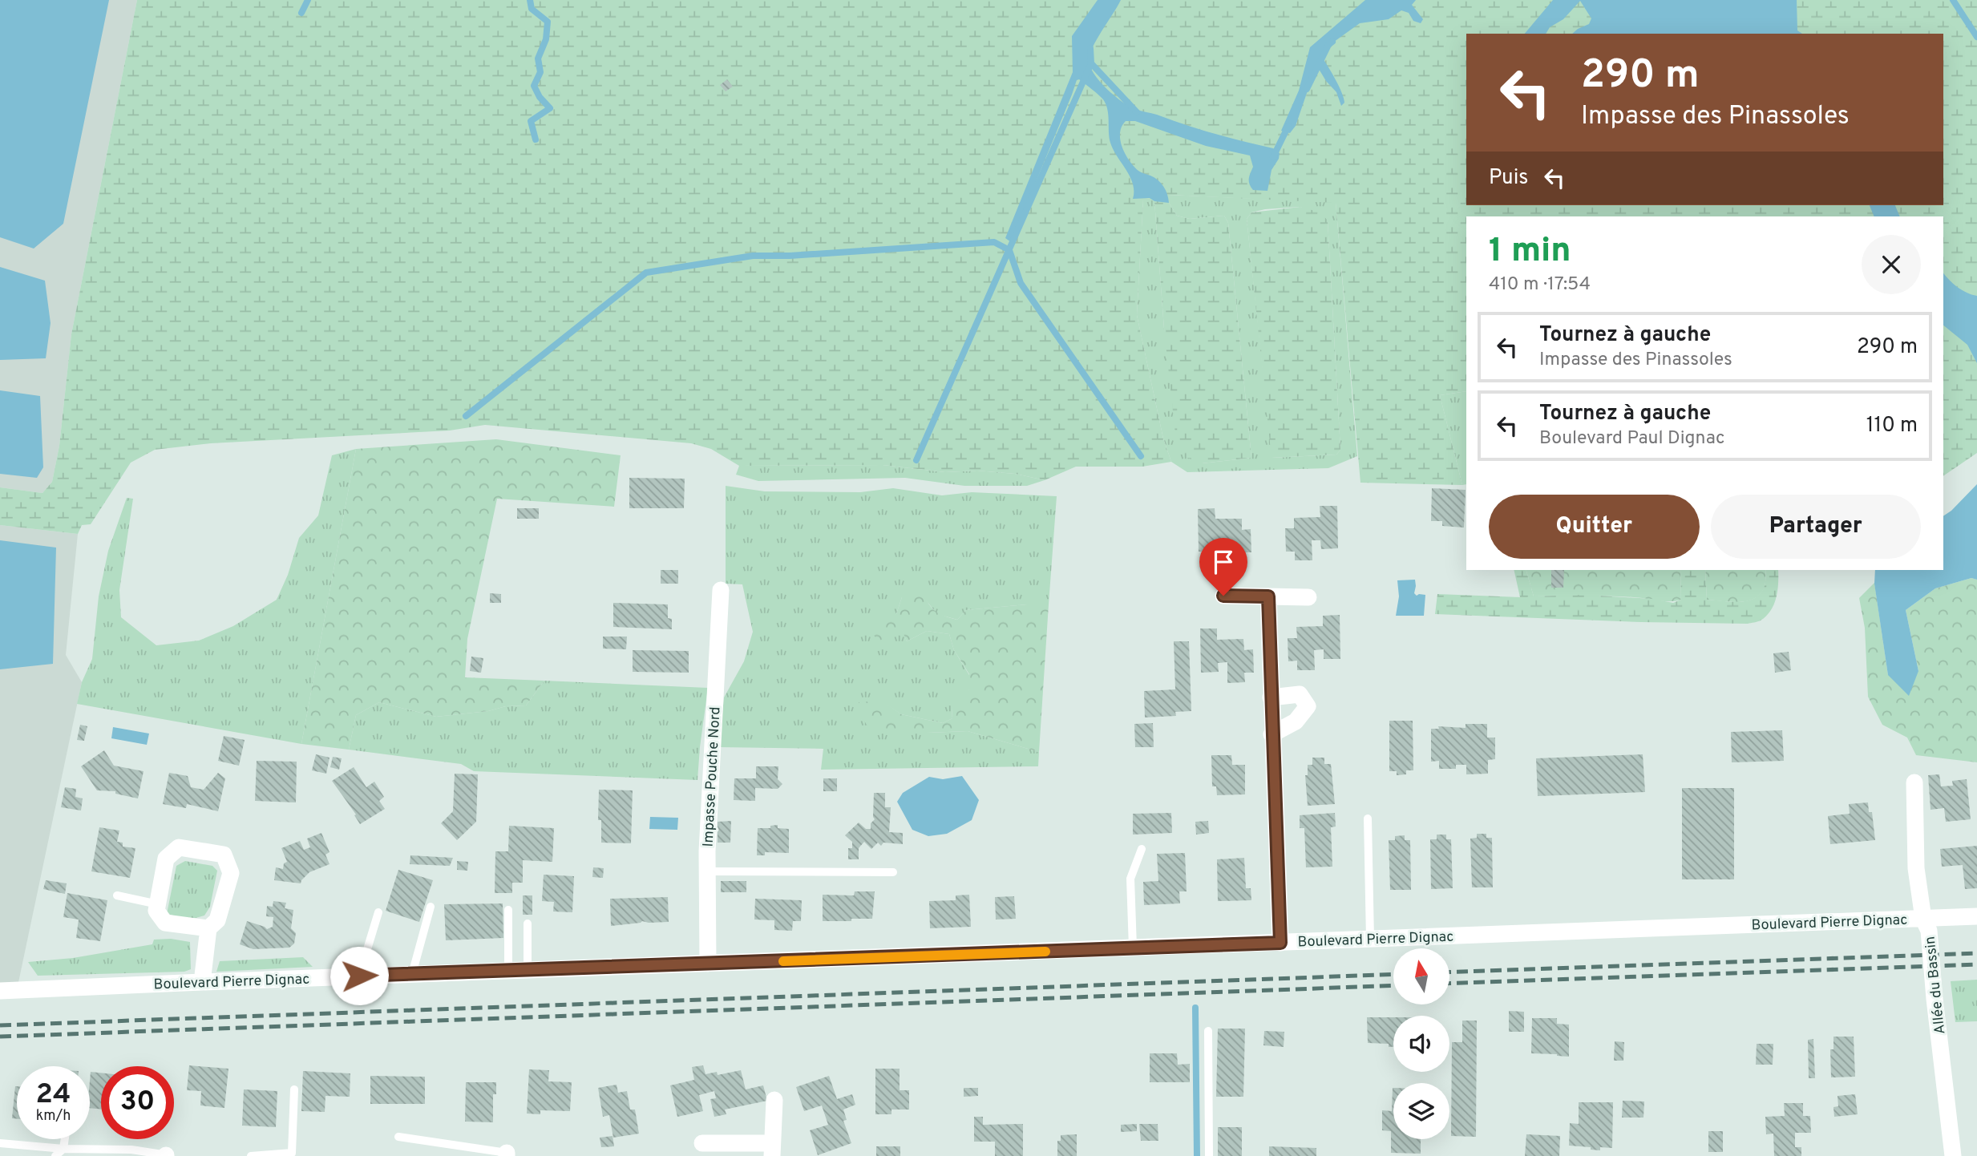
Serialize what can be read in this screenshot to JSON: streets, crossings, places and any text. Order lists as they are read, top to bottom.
{
  "streets": {
    "street": ["Impasse Pouche Nord", "Boulevard Pierre Dignac", "Allée du Bassin"]
  },
  "crossings": [
    ["Impasse Pouche Nord", "Boulevard Pierre Dignac"],
    ["Boulevard Pierre Dignac", "Allée du Bassin"]
  ],
  "north": "top",
  "page": {
    "turn": ["290 m", "Impasse des Pinassoles"],
    "then": "Puis",
    "heading": ["1 min", "410 m · 17:54"],
    "list": [
      {
        "name": "Tournez à gauche",
        "note": "Impasse des Pinassoles",
        "value": "290 m"
      },
      {
        "name": "Tournez à gauche",
        "note": "Boulevard Paul Dignac",
        "value": "110 m"
      }
    ],
    "buttons": ["Quitter", "Partager"],
    "speed": "24 km/h",
    "limit": "30"
  }
}
